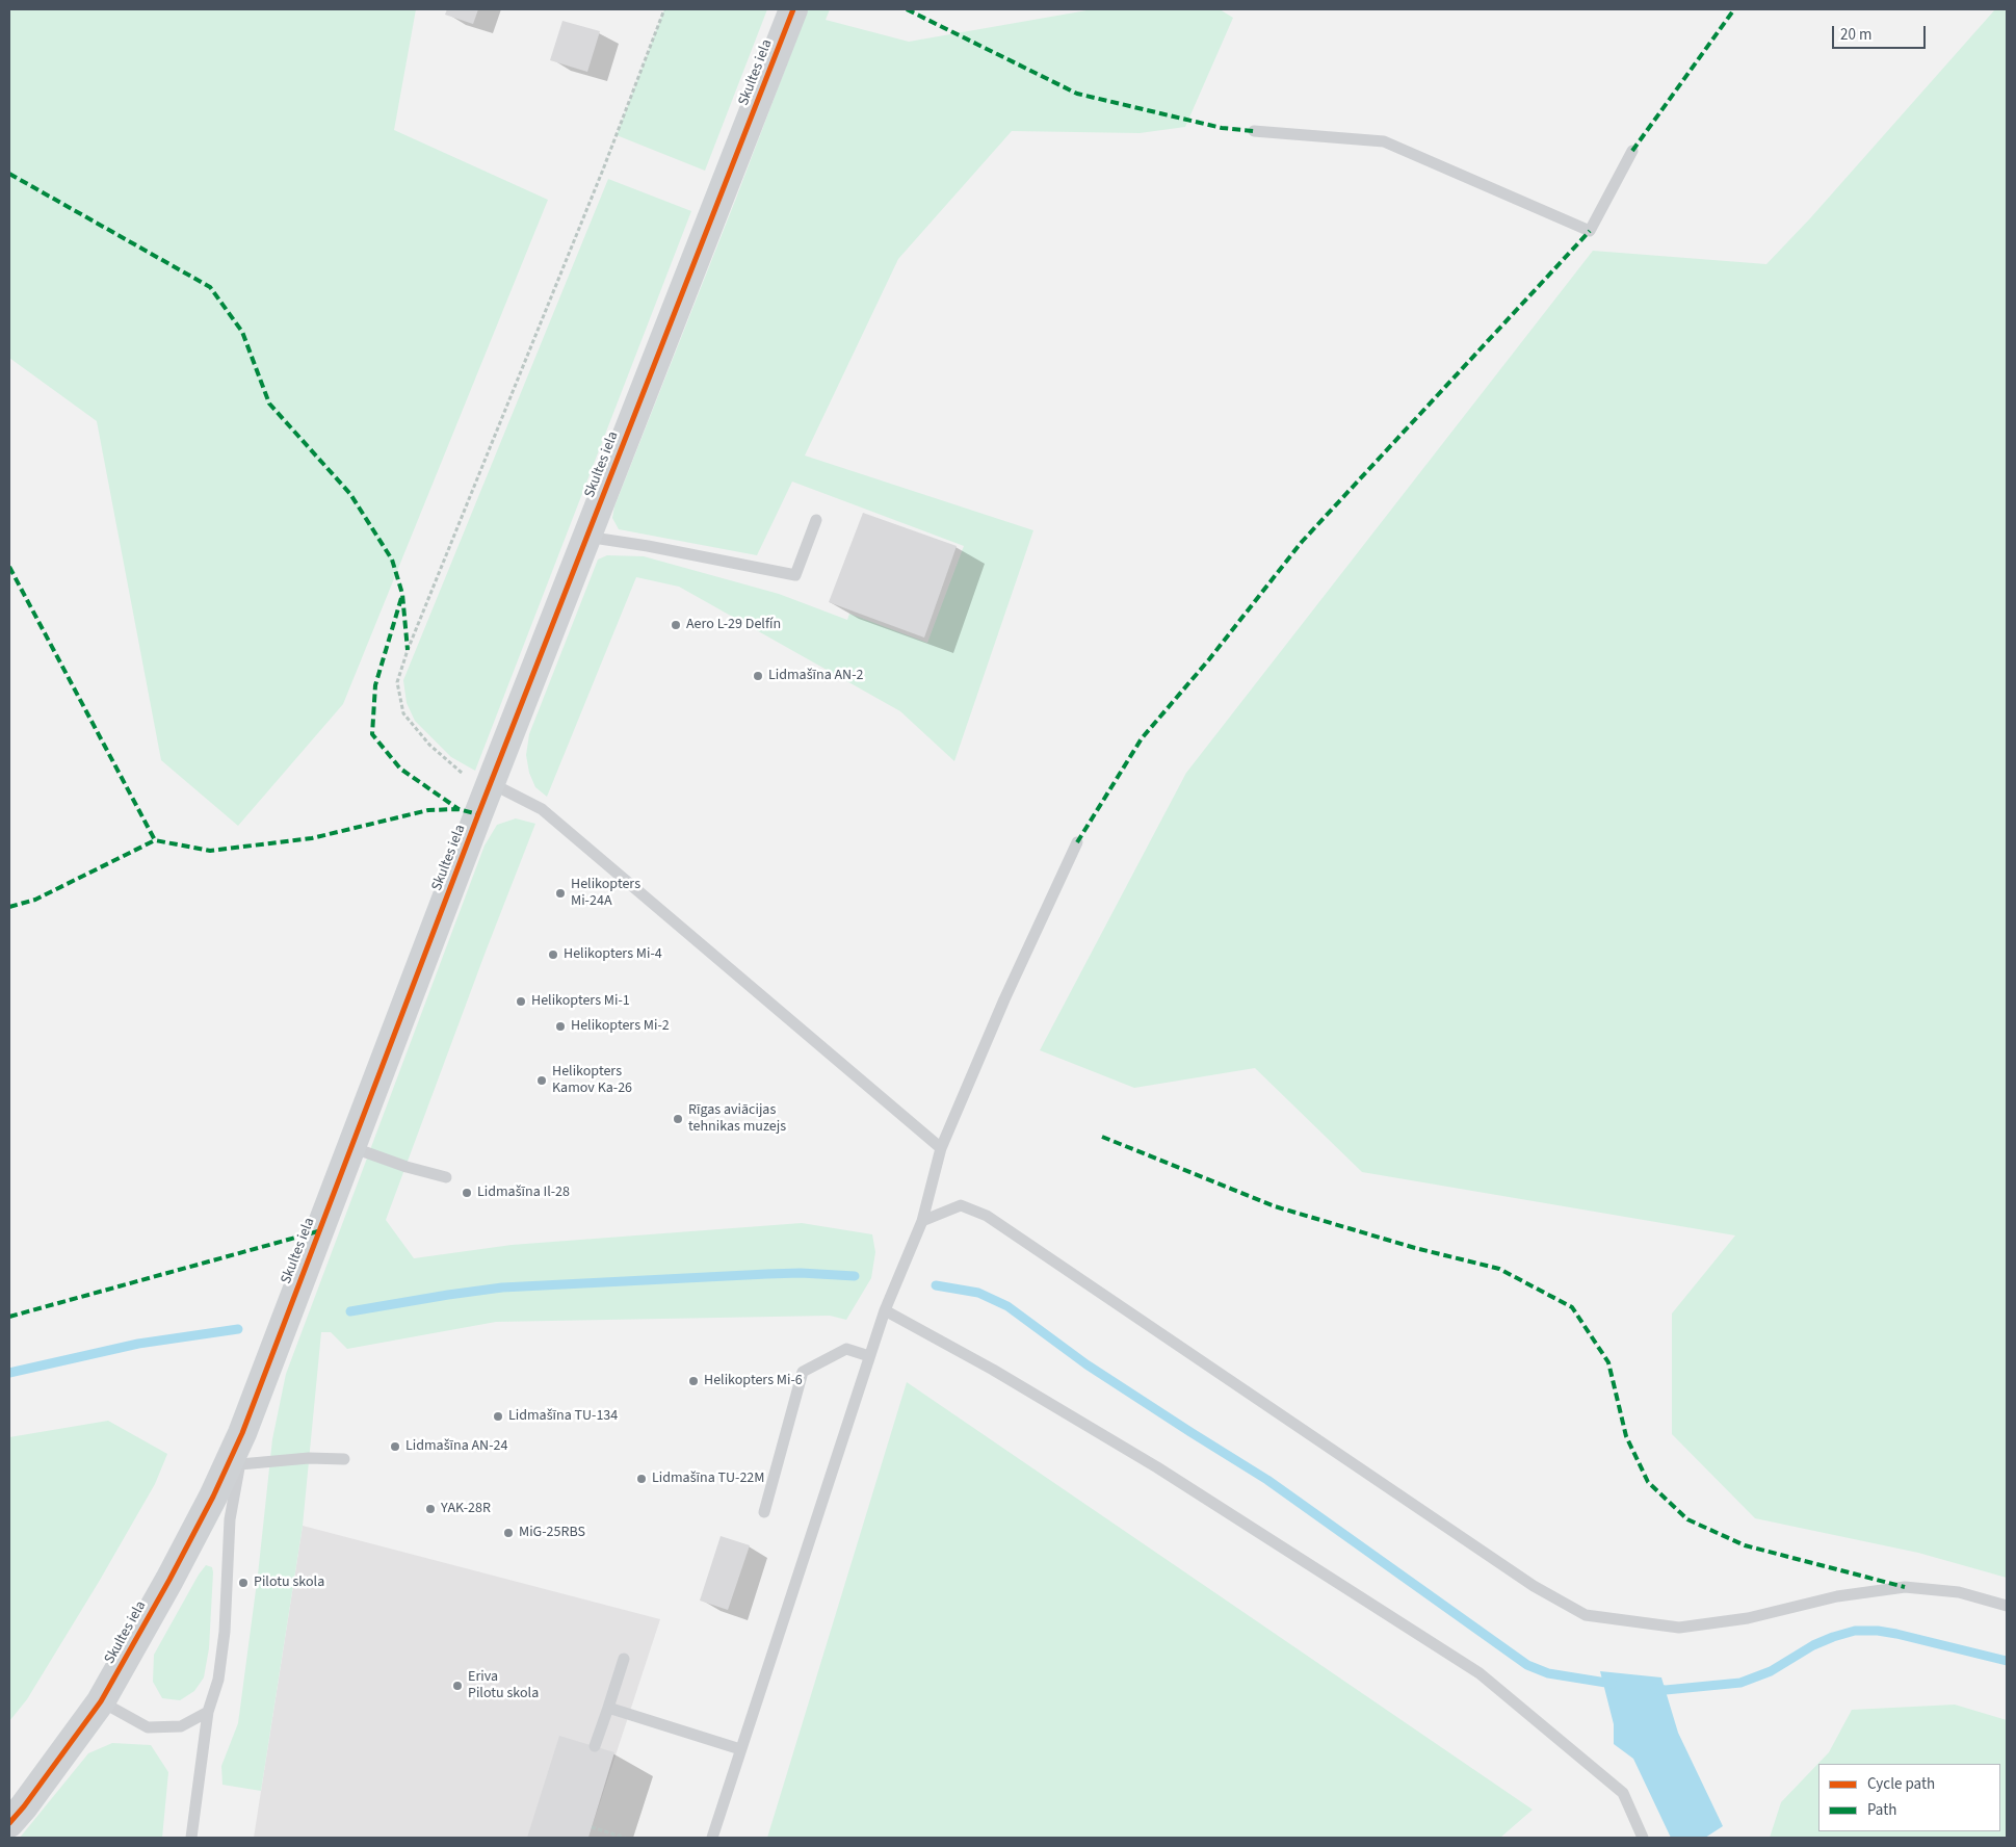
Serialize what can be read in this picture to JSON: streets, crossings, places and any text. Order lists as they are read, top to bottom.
{
  "streets": {
    "main road": ["Skultes iela"]
  },
  "places": [
    "Aero L-29 Delfín",
    "Lidmašīna AN-2",
    "Helikopters Mi-24A",
    "Helikopters Mi-4",
    "Helikopters Mi-1",
    "Helikopters Mi-2",
    "Helikopters Kamov Ka-26",
    "Rīgas aviācijas tehnikas muzejs",
    "Lidmašīna Il-28",
    "Helikopters Mi-6",
    "Lidmašīna TU-134",
    "Lidmašīna AN-24",
    "Lidmašīna TU-22M",
    "YAK-28R",
    "MiG-25RBS",
    "Pilotu skola",
    "Eriva Pilotu skola"
  ],
  "legend": ["Cycle path", "Path"],
  "scale_bar": "20 m"
}
